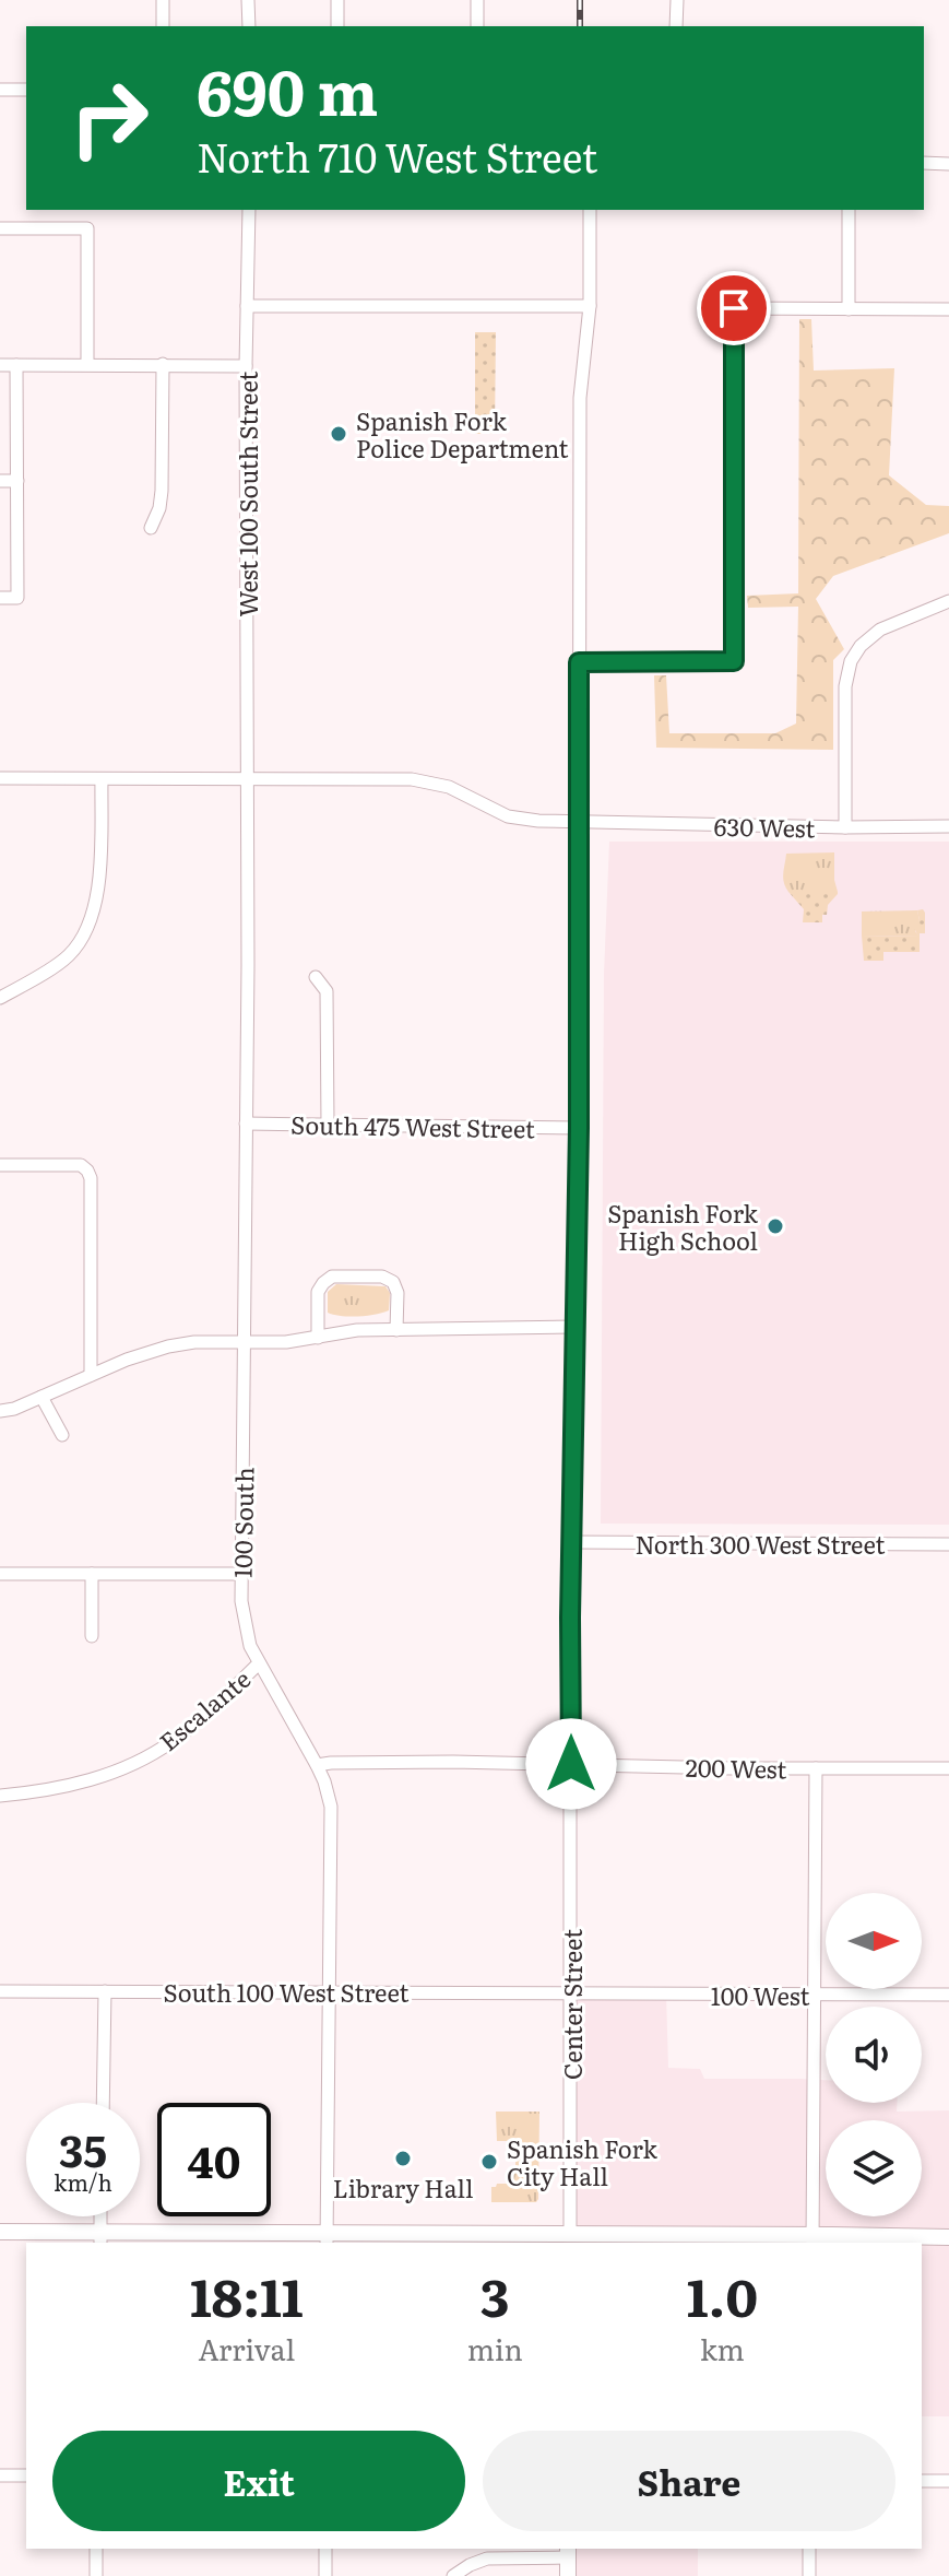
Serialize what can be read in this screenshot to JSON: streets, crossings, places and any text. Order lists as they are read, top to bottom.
{
  "streets": {
    "street": [
      "West 100 South Street",
      "630 West",
      "South 475 West Street",
      "100 South",
      "North 300 West Street",
      "Escalante",
      "200 West",
      "South 100 West Street",
      "100 West",
      "Center Street"
    ]
  },
  "crossings": [
    ["West 100 South Street", "630 West"],
    ["West 100 South Street", "100 South"],
    ["630 West", "100 South"],
    ["630 West", "Center Street"],
    ["South 475 West Street", "100 South"],
    ["South 475 West Street", "Center Street"],
    ["100 South", "Escalante"],
    ["100 South", "200 West"],
    ["100 South", "South 100 West Street"],
    ["North 300 West Street", "Center Street"],
    ["200 West", "Center Street"],
    ["South 100 West Street", "100 West"],
    ["South 100 West Street", "Center Street"],
    ["100 West", "Center Street"]
  ],
  "places": [
    "Spanish Fork Police Department",
    "Spanish Fork High School",
    "Library Hall",
    "Spanish Fork City Hall"
  ],
  "north": "right",
  "page": {
    "turn": ["690 m", "North 710 West Street"],
    "speed": "35 km/h",
    "limit": "40",
    "eta": [
      "18:11",
      "Arrival",
      "3",
      "min",
      "1.0",
      "km"
    ],
    "buttons": ["Exit", "Share"]
  }
}
